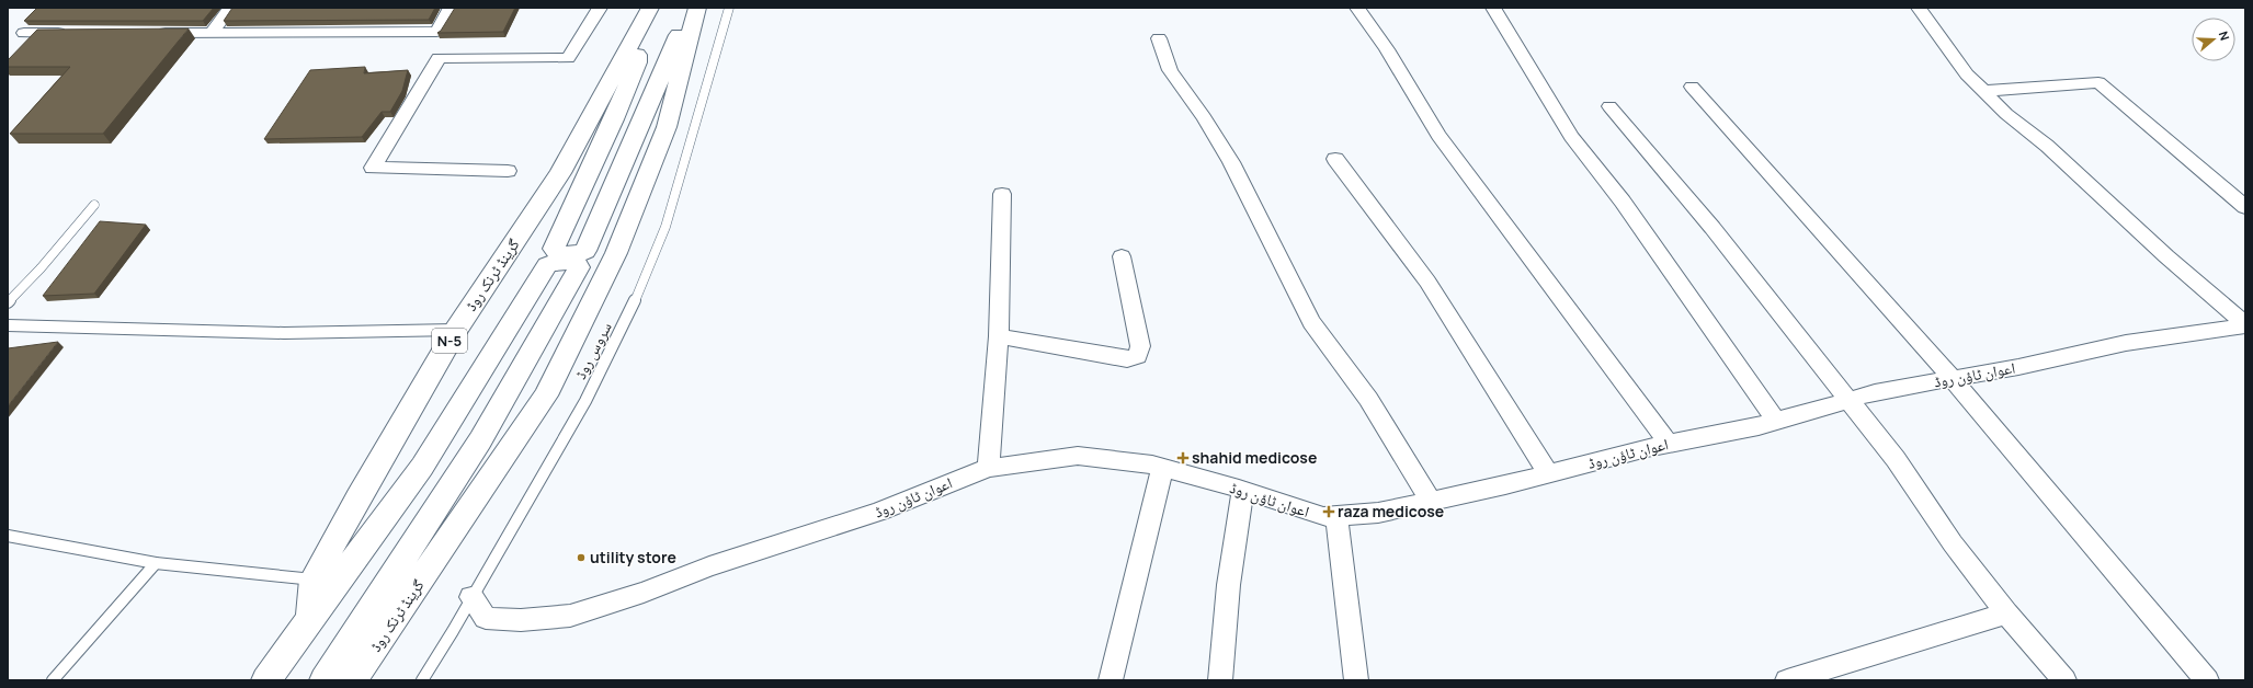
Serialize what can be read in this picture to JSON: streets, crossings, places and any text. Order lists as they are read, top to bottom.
{
  "streets": {
    "highway": ["گرینڈ ٹرنک روڈ", "N-5"],
    "street": ["اعوان ٹاؤن روڈ"],
    "lane": ["سروس روڈ"]
  },
  "crossings": [
    ["سروس روڈ", "اعوان ٹاؤن روڈ"]
  ],
  "places": {
    "health": ["shahid medicose", "raza medicose"],
    "other": ["utility store"]
  },
  "north": "right"
}
